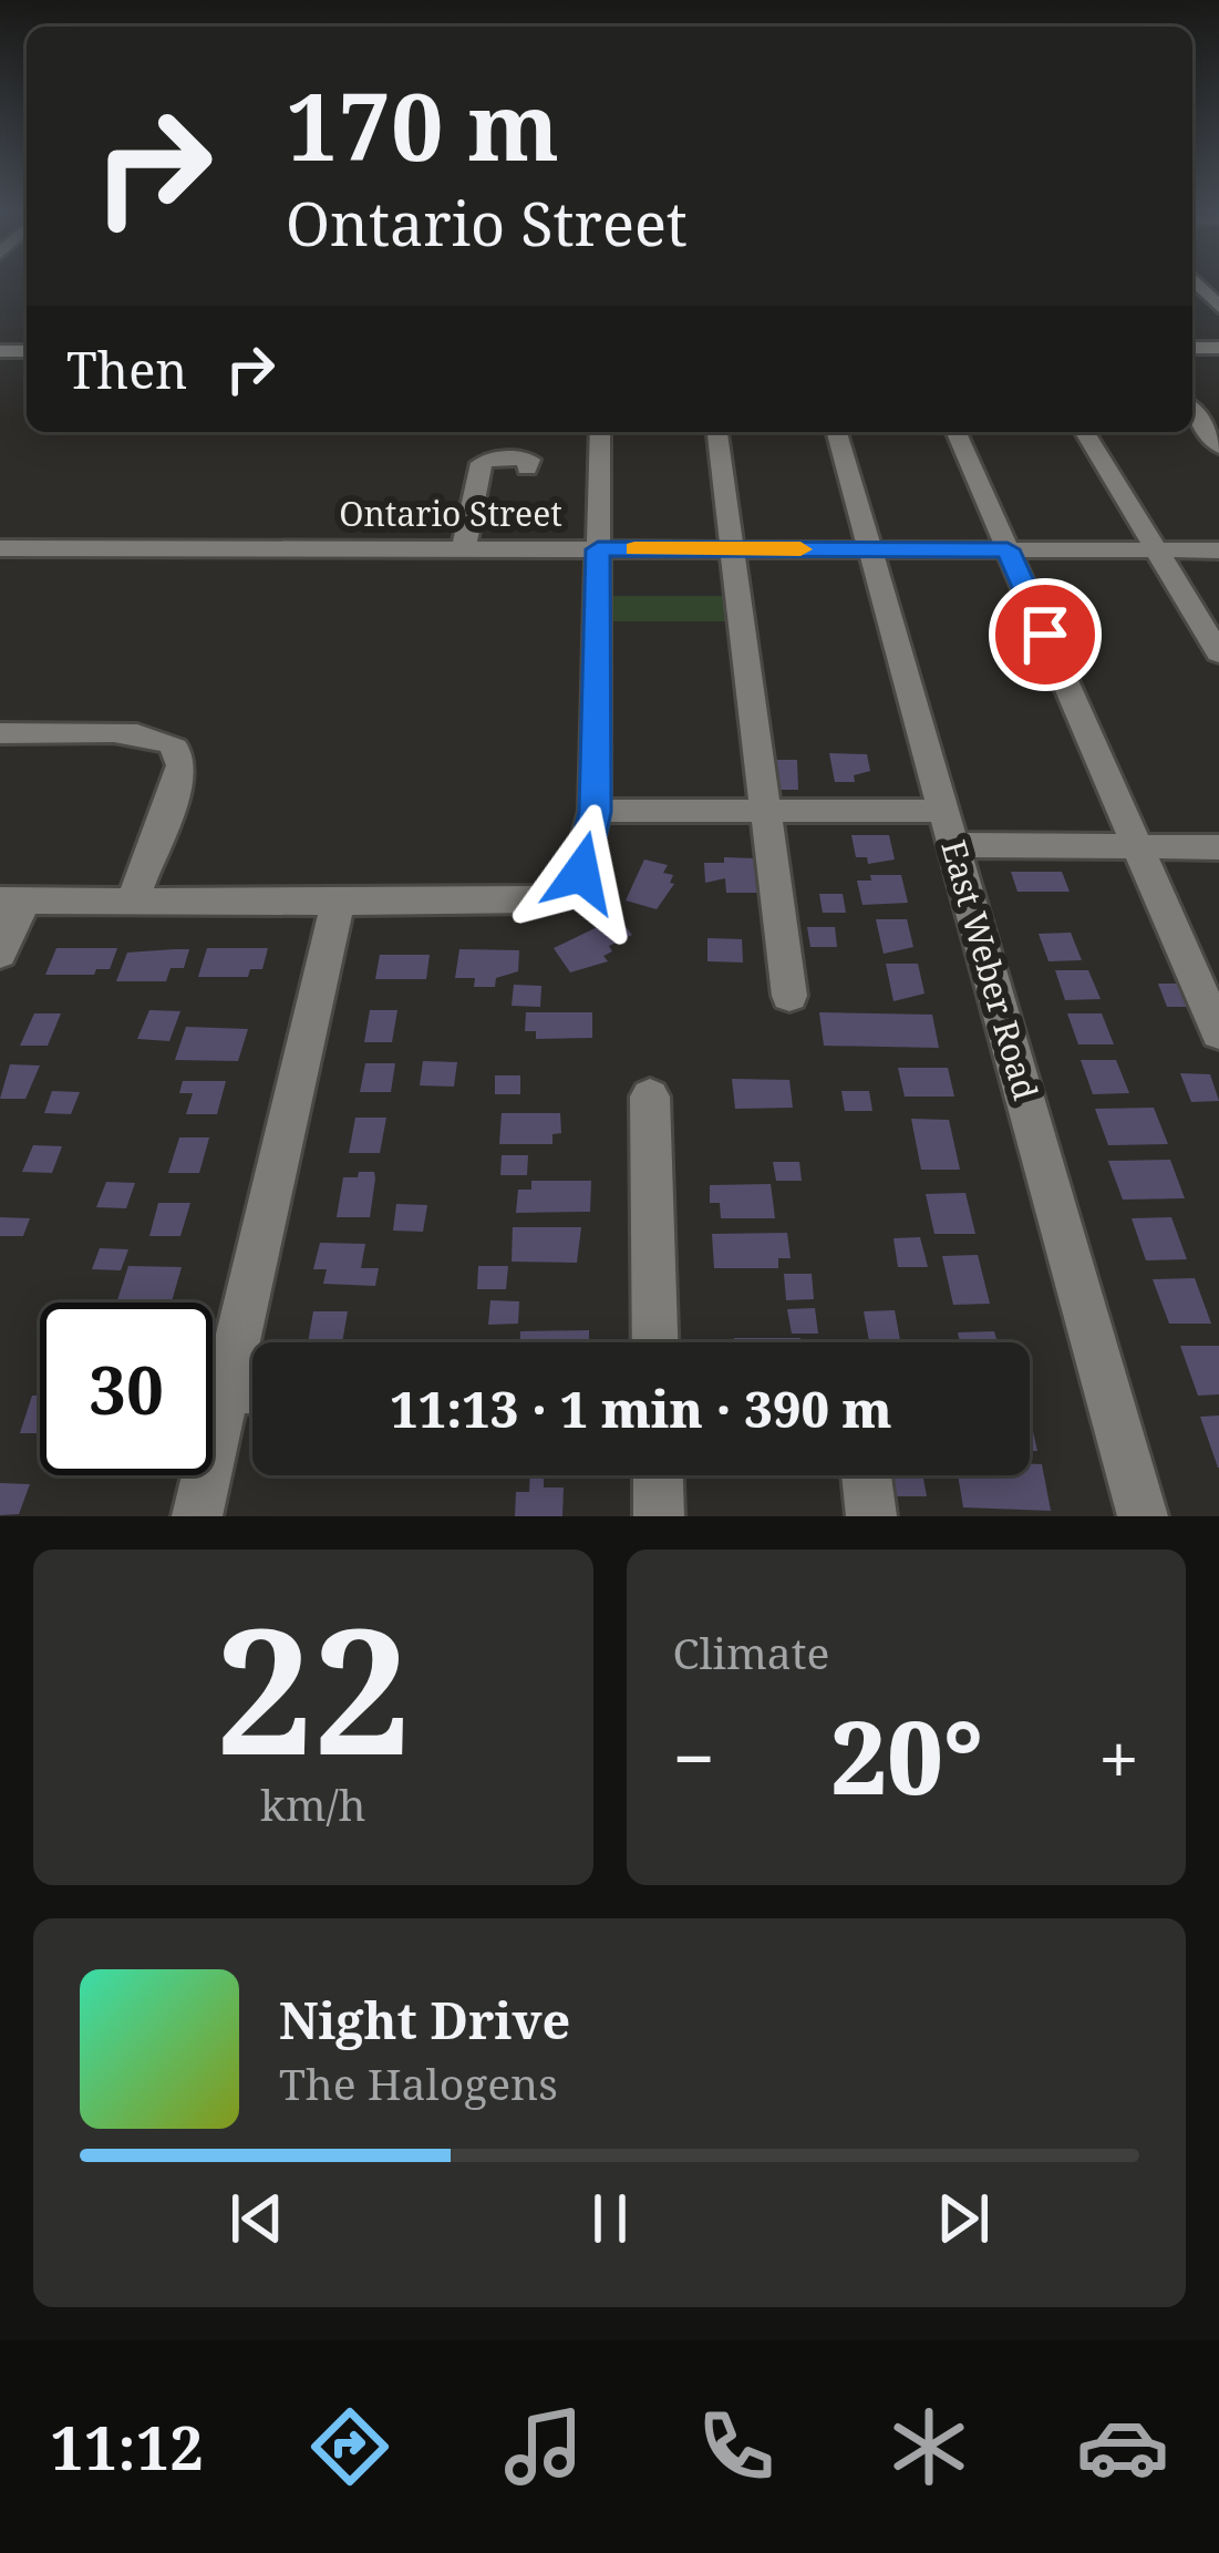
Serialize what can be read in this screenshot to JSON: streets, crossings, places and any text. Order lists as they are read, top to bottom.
{
  "streets": {
    "street": ["Ontario Street", "East Weber Road"]
  },
  "crossings": [
    ["Ontario Street", "East Weber Road"]
  ],
  "page": {
    "turn": ["170 m", "Ontario Street"],
    "then": "Then",
    "limit": "30",
    "trip": "11:13 · 1 min · 390 m",
    "tile": [
      ["22", "km/h"],
      "Climate"
    ],
    "heat": ["−", "20°", "+"],
    "song": ["Night Drive", "The Halogens"],
    "tabs": "11:12"
  }
}
